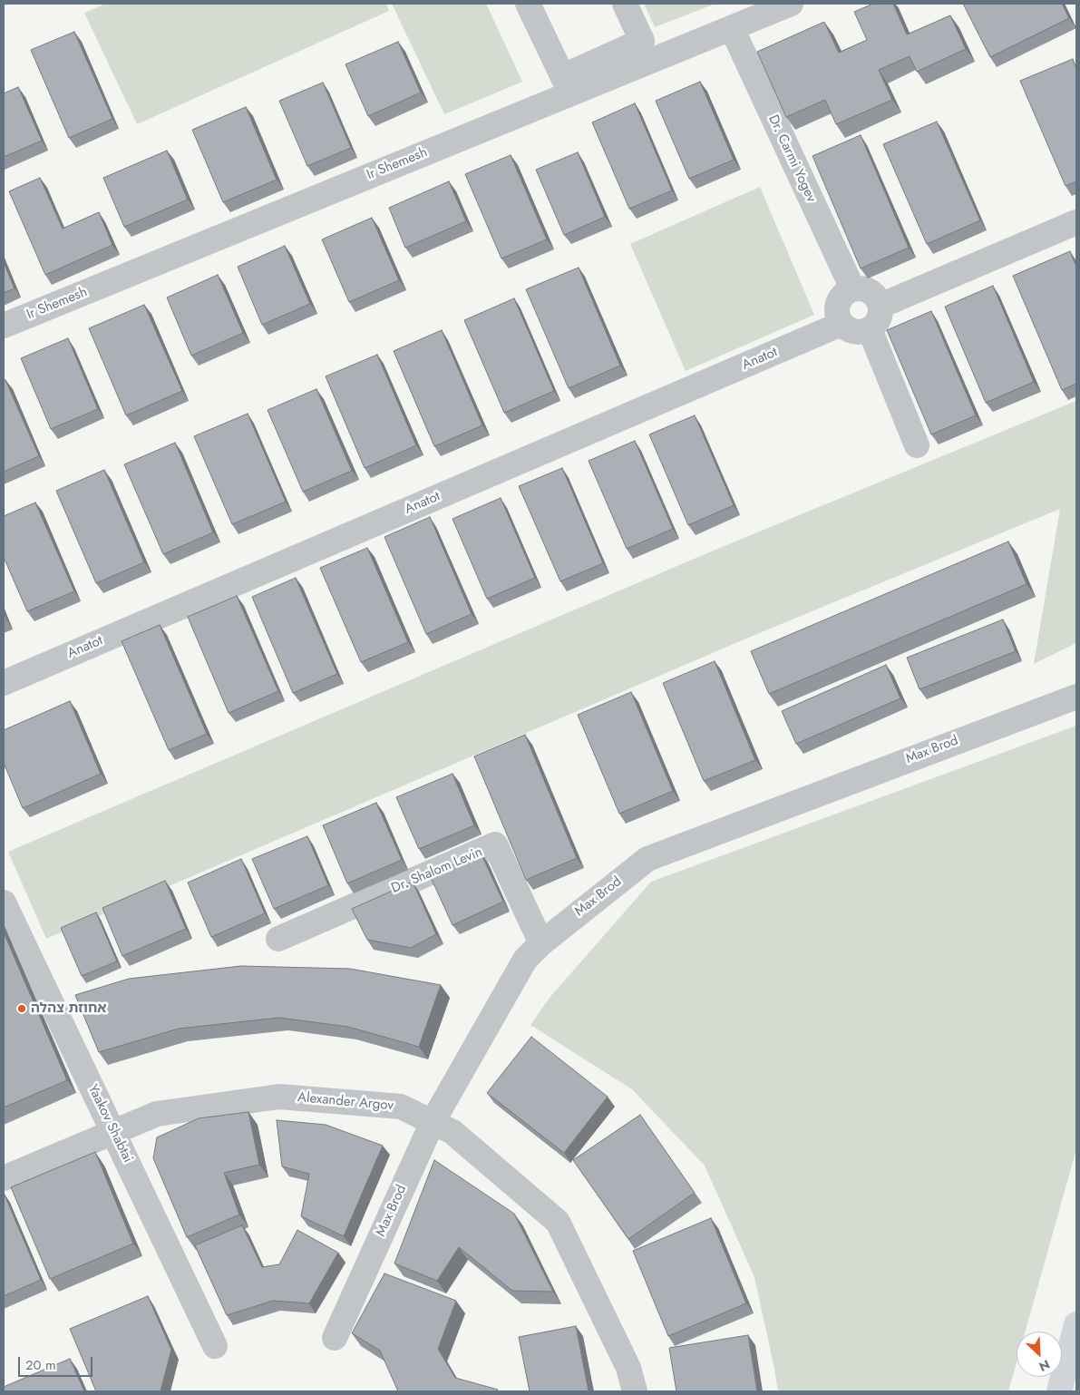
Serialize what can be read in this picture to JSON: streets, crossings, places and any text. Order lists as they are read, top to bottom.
{
  "streets": {
    "street": [
      "Dr. Carmi Yogev",
      "Ir Shemesh",
      "Anatot",
      "Max Brod",
      "Dr. Shalom Levin",
      "Alexander Argov",
      "Yaakov Shabtai"
    ]
  },
  "crossings": [
    ["Dr. Carmi Yogev", "Ir Shemesh"],
    ["Dr. Carmi Yogev", "Anatot"],
    ["Max Brod", "Dr. Shalom Levin"],
    ["Max Brod", "Alexander Argov"],
    ["Alexander Argov", "Yaakov Shabtai"]
  ],
  "places": ["אחוזת צהלה"],
  "scale_bar": "20 m",
  "north": "bottom right"
}
